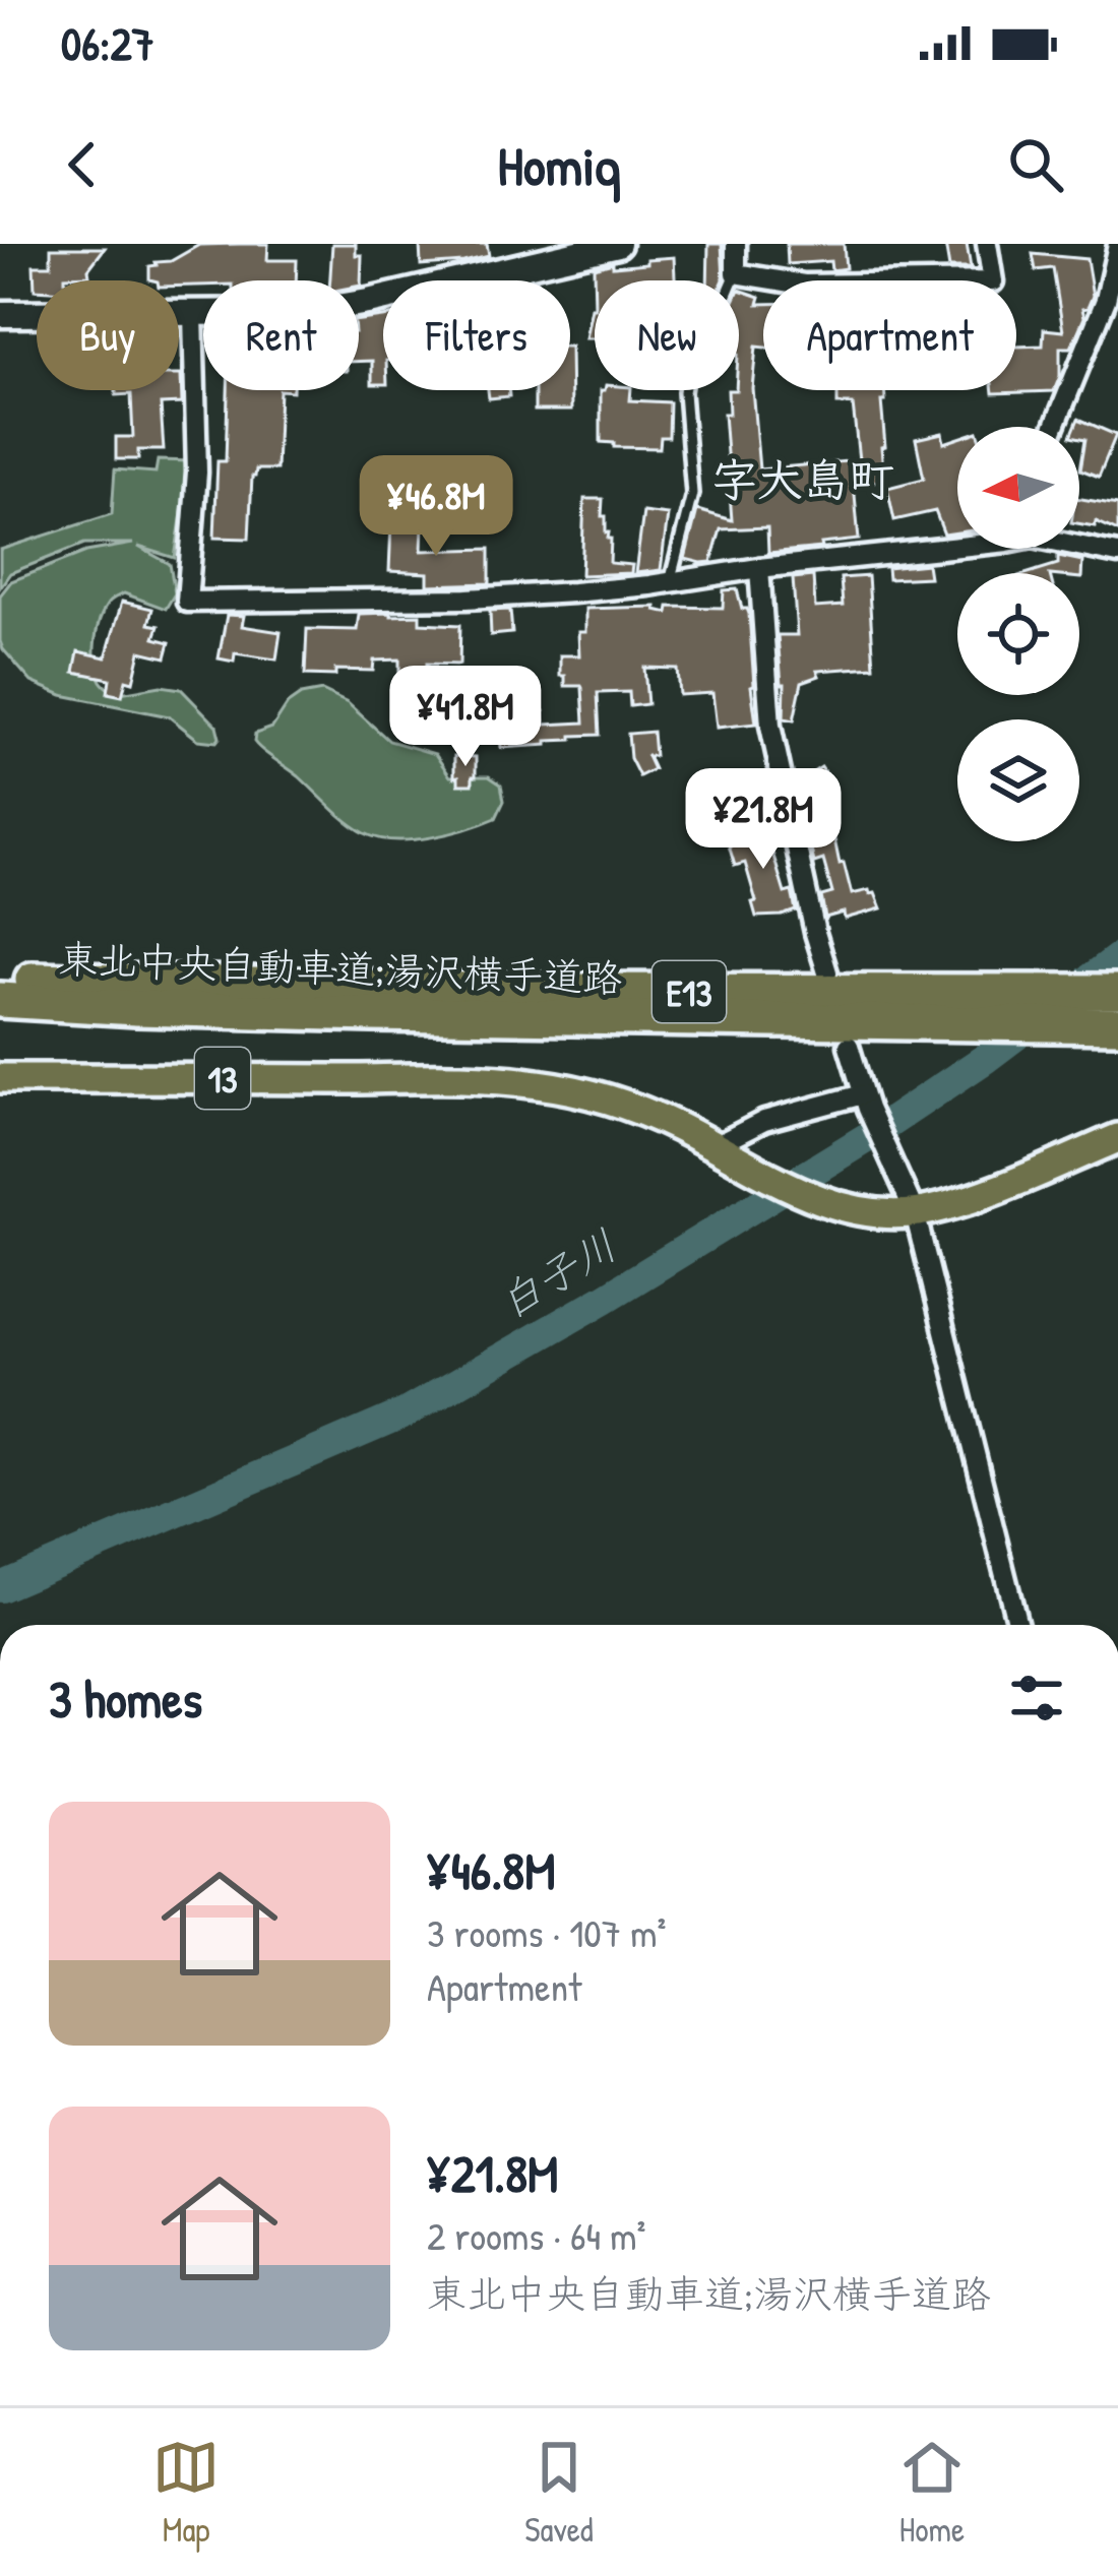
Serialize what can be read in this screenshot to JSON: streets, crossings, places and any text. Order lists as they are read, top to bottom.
{
  "streets": {
    "highway": ["東北中央自動車道;湯沢横手道路", "E13"],
    "main road": ["13"]
  },
  "districts": ["字大島町"],
  "water": ["白子川"],
  "north": "left",
  "page": {
    "status": "06:27",
    "header": "Homiq",
    "chip": [
      "Buy",
      "Rent",
      "Filters",
      "New",
      "Apartment"
    ],
    "price": ["¥46.8M", "¥41.8M", "¥21.8M"],
    "heading": "3 homes",
    "list": [
      {
        "name": "¥46.8M",
        "note": "3 rooms · 107 m² · Apartment"
      },
      {
        "name": "¥21.8M",
        "note": "2 rooms · 64 m² · 東北中央自動車道;湯沢横手道路"
      }
    ],
    "tabs": ["Map", "Saved", "Home"]
  }
}
